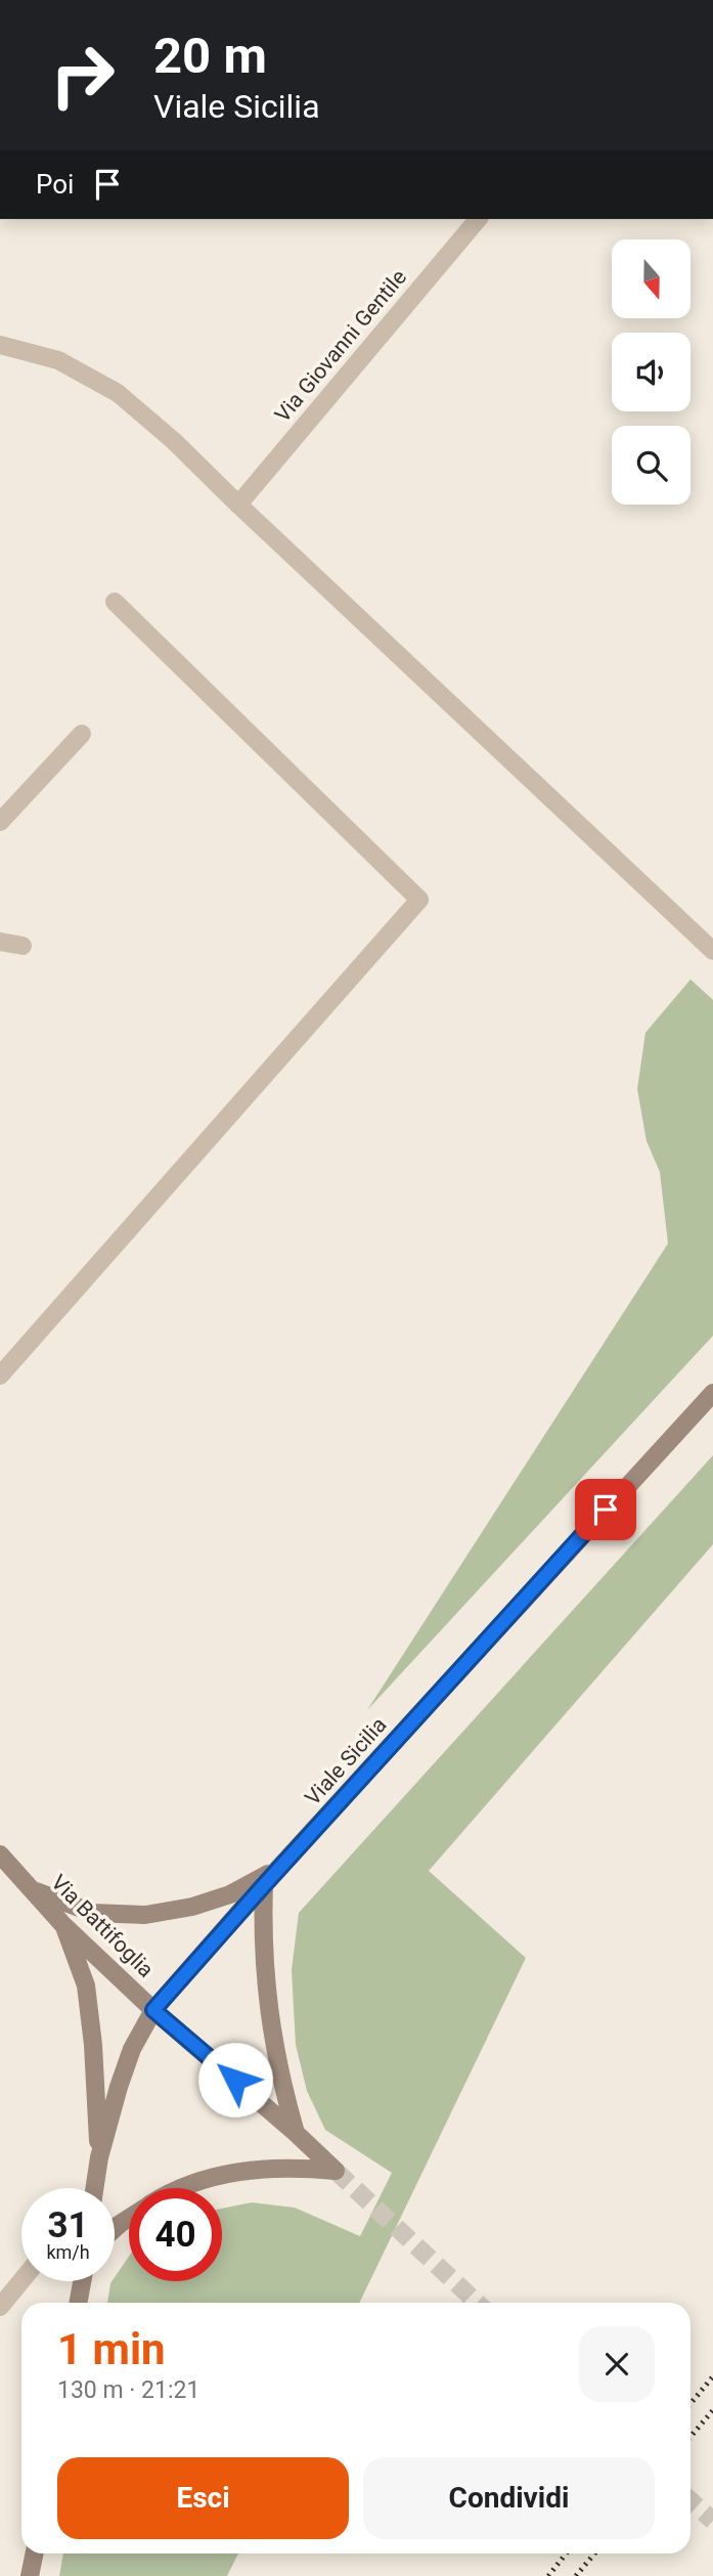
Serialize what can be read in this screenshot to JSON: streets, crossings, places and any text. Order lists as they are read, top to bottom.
{
  "streets": {
    "street": ["Via Giovanni Gentile", "Viale Sicilia", "Via Battifoglia"]
  },
  "crossings": [
    ["Viale Sicilia", "Via Battifoglia"]
  ],
  "north": "bottom",
  "page": {
    "turn": ["20 m", "Viale Sicilia"],
    "then": "Poi",
    "speed": "31 km/h",
    "limit": "40",
    "heading": ["1 min", "130 m · 21:21"],
    "buttons": ["Esci", "Condividi"]
  }
}
